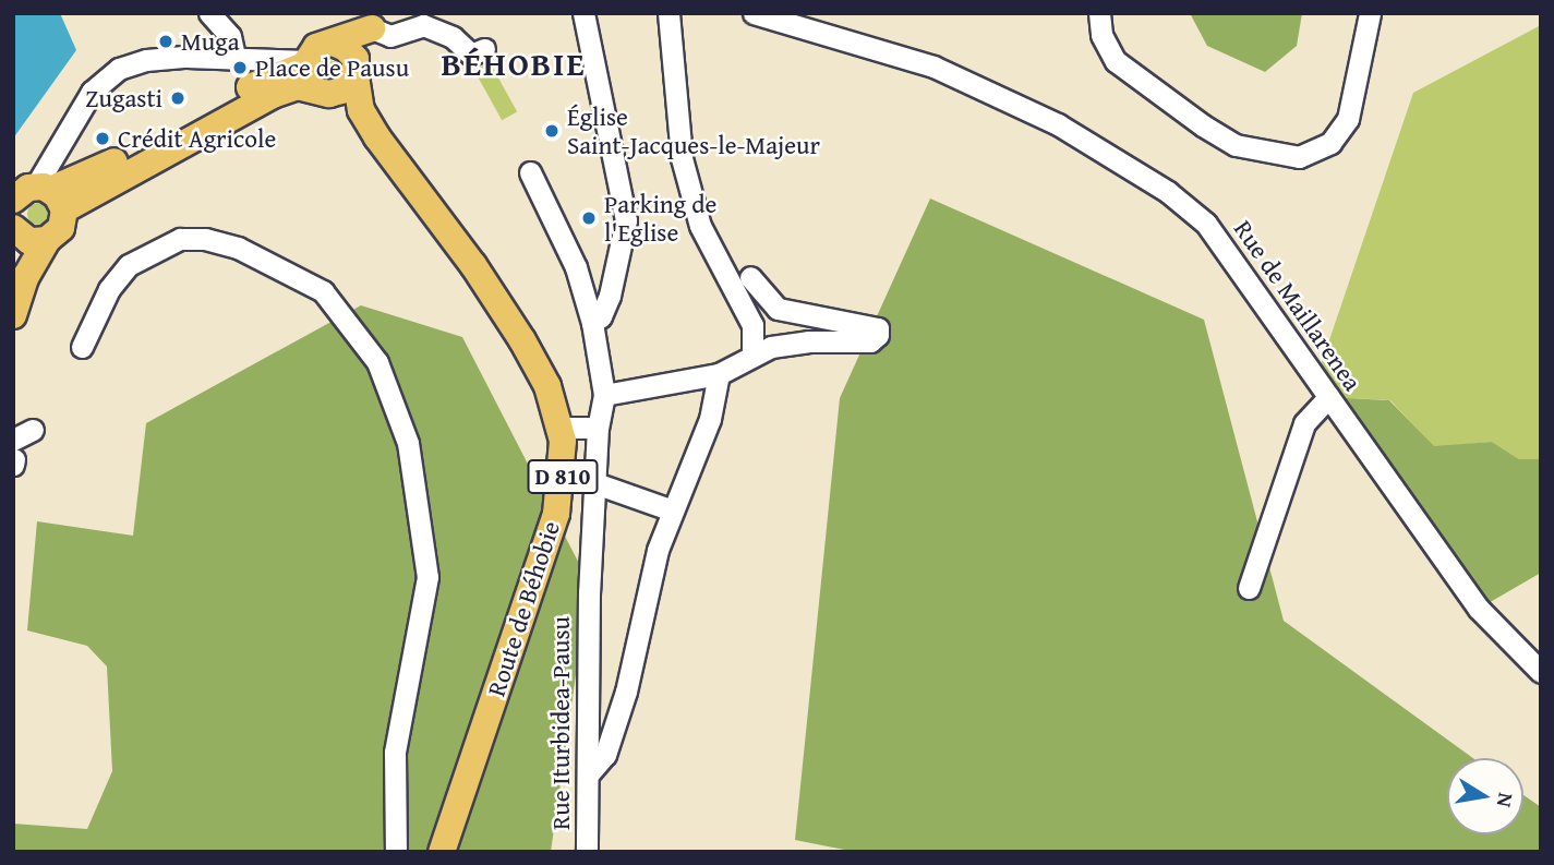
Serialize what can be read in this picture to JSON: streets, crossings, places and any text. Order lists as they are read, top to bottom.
{
  "streets": {
    "main road": ["D 810", "Route de Béhobie"],
    "street": ["Rue de Maillarenea", "Rue Iturbidea-Pausu"]
  },
  "districts": ["BÉHOBIE"],
  "places": [
    "Muga",
    "Place de Pausu",
    "Zugasti",
    "Église Saint-Jacques-le-Majeur",
    "Crédit Agricole",
    "Parking de l'Eglise"
  ],
  "north": "right"
}
